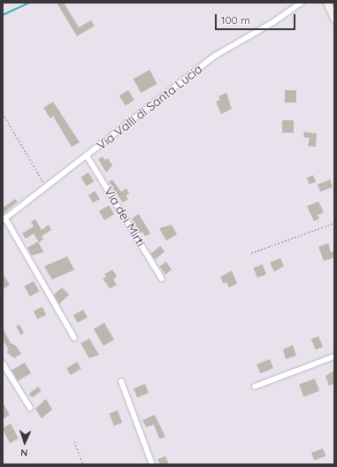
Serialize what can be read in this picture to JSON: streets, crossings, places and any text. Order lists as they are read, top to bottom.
{
  "streets": {
    "street": ["Via Valli di Santa Lucia", "Via dei Mirti"]
  },
  "crossings": [
    ["Via Valli di Santa Lucia", "Via dei Mirti"]
  ],
  "scale_bar": "100 m",
  "north": "bottom"
}
